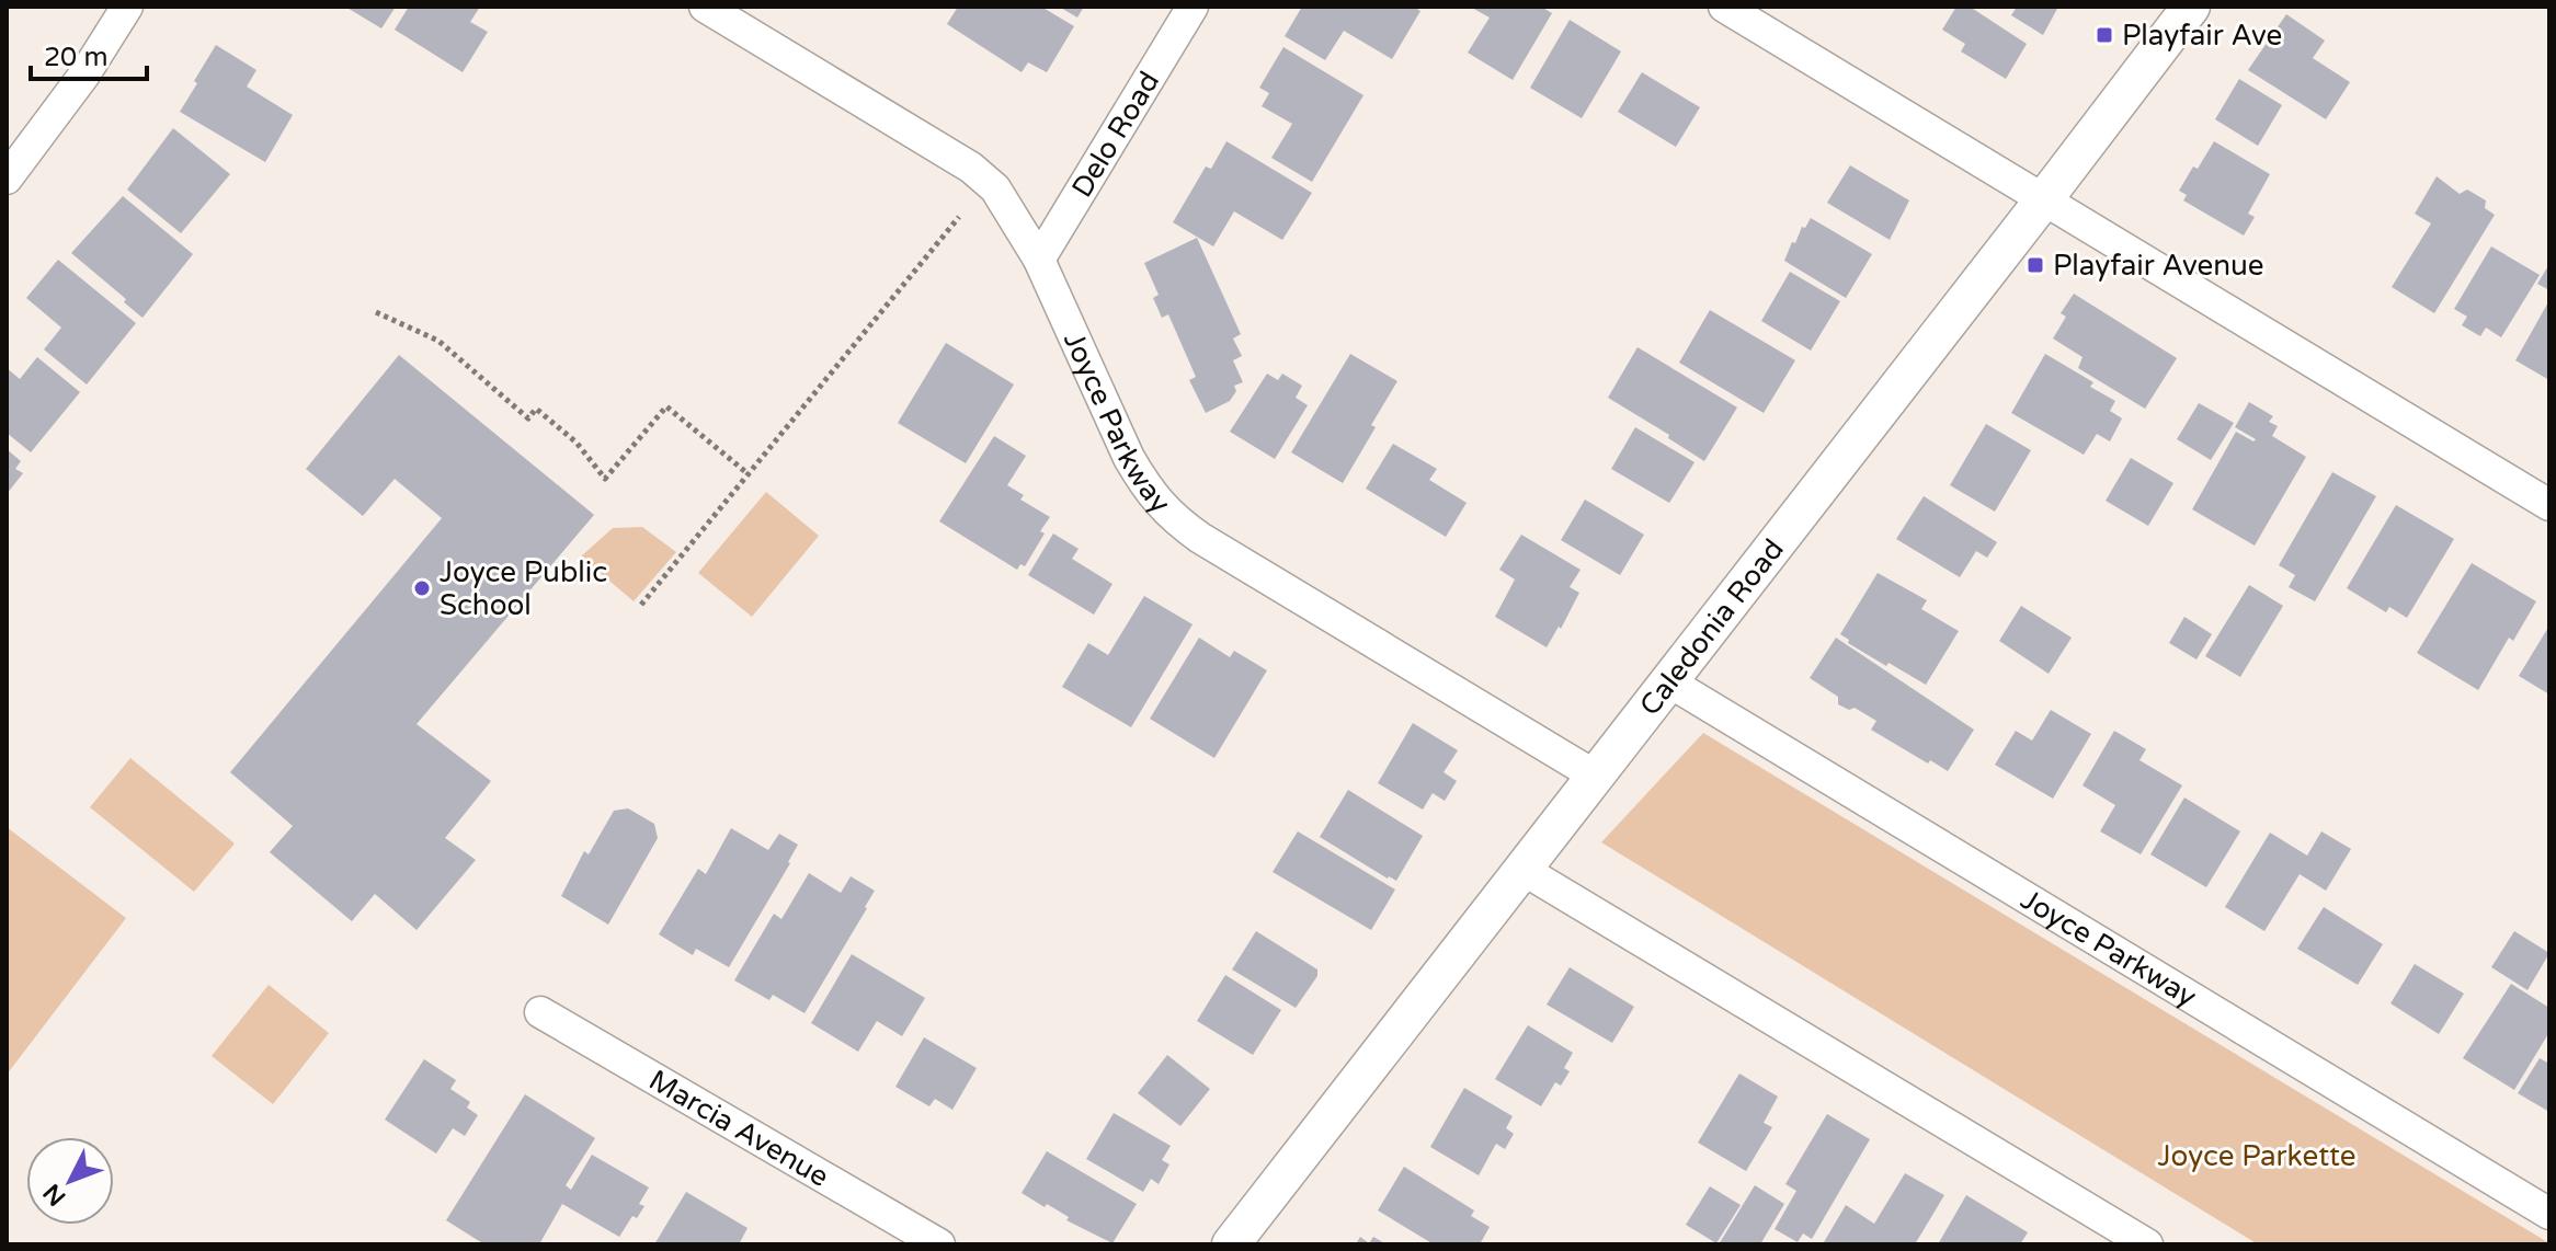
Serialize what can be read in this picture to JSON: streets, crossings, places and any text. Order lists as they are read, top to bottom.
{
  "streets": {
    "street": [
      "Delo Road",
      "Joyce Parkway",
      "Caledonia Road",
      "Marcia Avenue"
    ]
  },
  "crossings": [
    ["Delo Road", "Joyce Parkway"],
    ["Joyce Parkway", "Caledonia Road"]
  ],
  "parks": ["Joyce Parkette"],
  "places": {
    "transit": ["Playfair Ave", "Playfair Avenue"],
    "other": ["Joyce Public School"]
  },
  "scale_bar": "20 m",
  "north": "bottom left"
}
